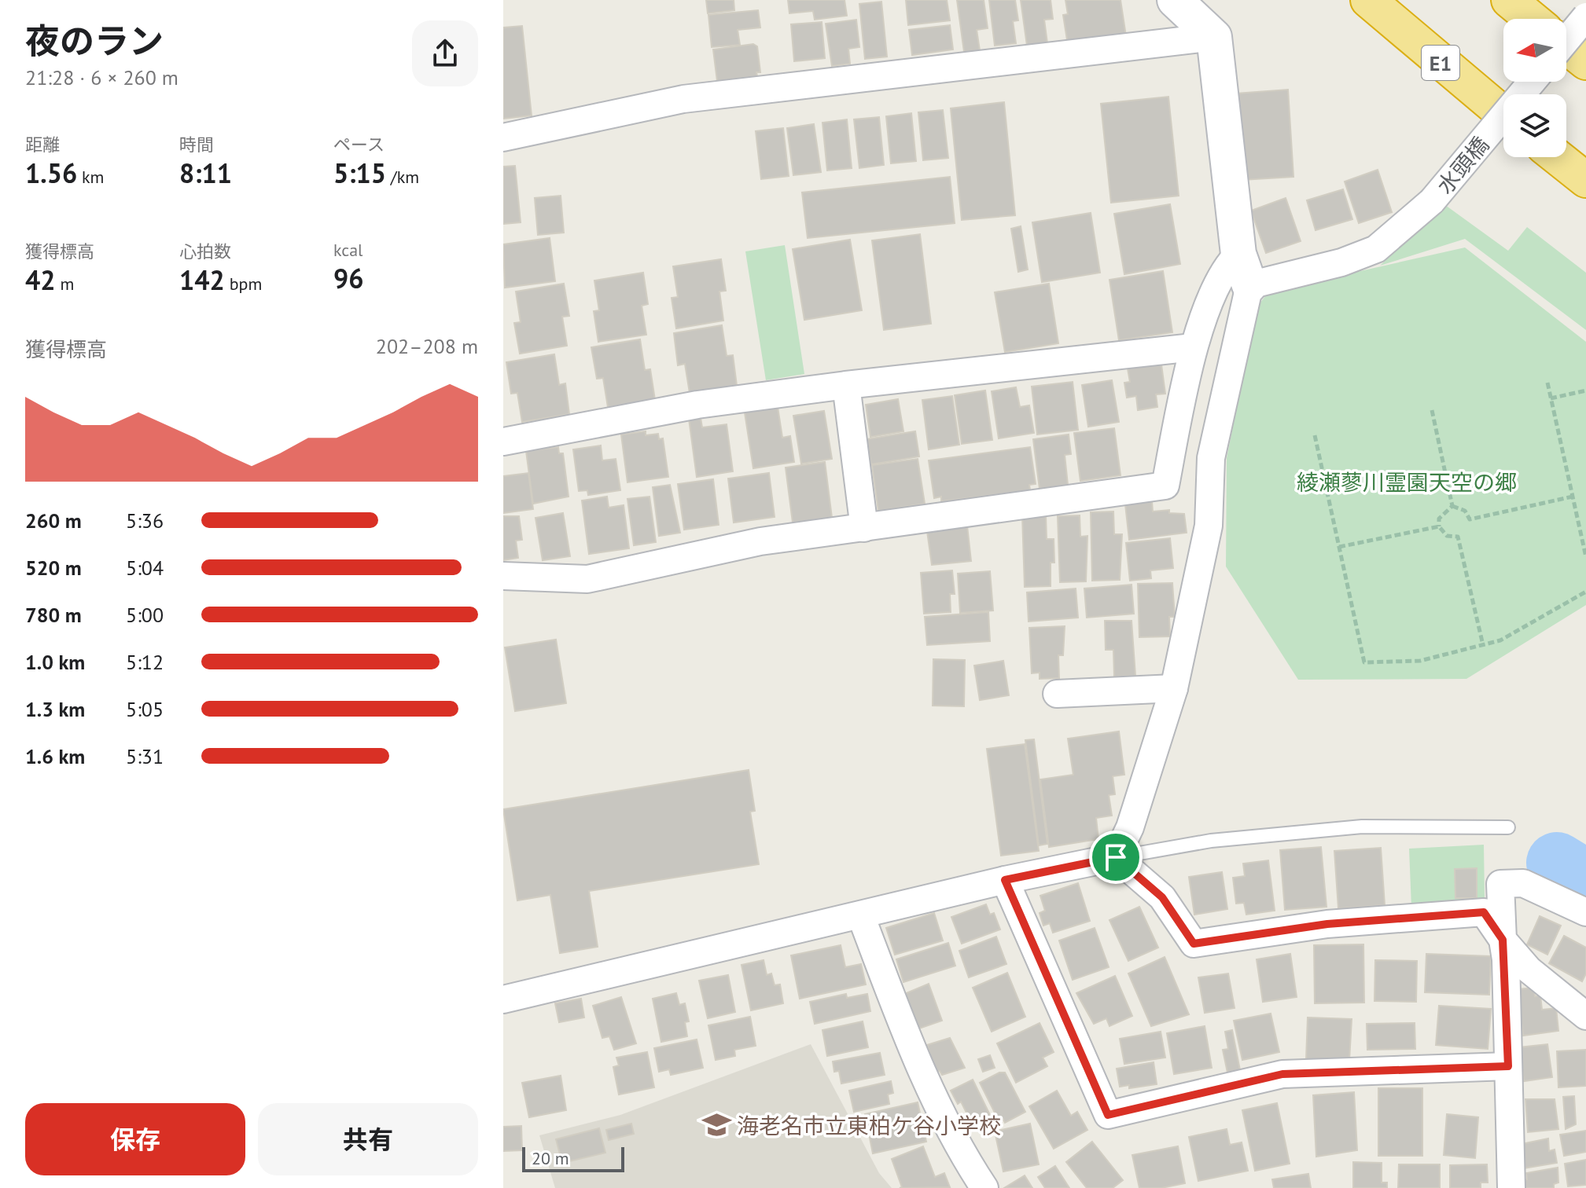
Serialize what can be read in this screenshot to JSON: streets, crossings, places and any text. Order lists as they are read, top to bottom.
{
  "streets": {
    "highway": ["E1"],
    "street": ["水頭橋"]
  },
  "parks": ["綾瀬蓼川霊園天空の郷"],
  "places": {
    "school or university": ["海老名市立東柏ケ谷小学校"]
  },
  "scale_bar": "20 m",
  "north": "left",
  "page": {
    "heading": ["夜のラン", "21:28 · 6 × 260 m"],
    "stats": [
      ["距離", "1.56 km"],
      ["時間", "8:11"],
      ["ペース", "5:15 /km"],
      ["獲得標高", "42 m"],
      ["心拍数", "142 bpm"],
      ["kcal", "96"]
    ],
    "chart": ["獲得標高", "202–208 m"],
    "list": [
      {
        "name": "260 m",
        "note": "5:36"
      },
      {
        "name": "520 m",
        "note": "5:04"
      },
      {
        "name": "780 m",
        "note": "5:00"
      },
      {
        "name": "1.0 km",
        "note": "5:12"
      },
      {
        "name": "1.3 km",
        "note": "5:05"
      },
      {
        "name": "1.6 km",
        "note": "5:31"
      }
    ],
    "buttons": ["保存", "共有"],
    "scale": "20 m"
  }
}
